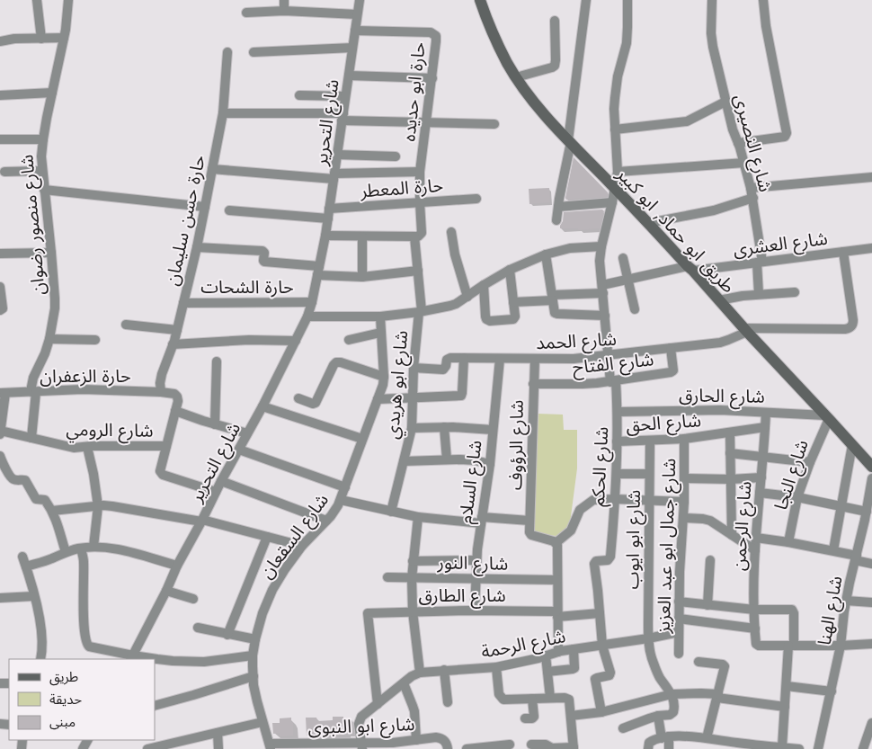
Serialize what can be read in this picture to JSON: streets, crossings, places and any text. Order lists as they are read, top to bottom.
{
  "streets": {
    "main road": ["طريق ابو حماد, ابو كبير"],
    "street": [
      "حارة ابو حديده",
      "شارع التحرير",
      "شارع النصيرى",
      "حارة المعطر",
      "حارة حسن سليمان",
      "شارع منصور رضوان",
      "شارع العشرى",
      "حارة الشحات",
      "شارع الحمد",
      "شارع الفتاح",
      "حارة الزعفران",
      "شارع ابو هريدي",
      "شارع الحارق",
      "شارع الحق",
      "شارع الرومي",
      "شارع الرؤوف",
      "شارع الحكم",
      "شارع النجا",
      "شارع السلام",
      "شارع الرحمن",
      "شارع السقعان",
      "شارع ابو ايوب",
      "شارع جمال ابو عبد العزيز",
      "شارع النور",
      "شارع الطارق",
      "شارع الهنا",
      "شارع الرحمة",
      "شارع ابو النبوى"
    ]
  },
  "crossings": [
    ["حارة ابو حديده", "شارع التحرير"],
    ["حارة ابو حديده", "حارة المعطر"],
    ["حارة ابو حديده", "شارع ابو هريدي"],
    ["شارع التحرير", "حارة المعطر"],
    ["شارع التحرير", "حارة الشحات"],
    ["شارع النصيرى", "شارع العشرى"],
    ["حارة حسن سليمان", "حارة الشحات"],
    ["حارة حسن سليمان", "حارة الزعفران"],
    ["شارع منصور رضوان", "حارة الزعفران"],
    ["شارع منصور رضوان", "شارع الرومي"],
    ["طريق ابو حماد, ابو كبير", "شارع العشرى"],
    ["طريق ابو حماد, ابو كبير", "شارع الحمد"],
    ["طريق ابو حماد, ابو كبير", "شارع الحارق"],
    ["طريق ابو حماد, ابو كبير", "شارع الحكم"],
    ["طريق ابو حماد, ابو كبير", "شارع النجا"],
    ["شارع العشرى", "شارع الحكم"],
    ["شارع الحمد", "شارع الفتاح"],
    ["شارع الحمد", "شارع ابو هريدي"],
    ["شارع الحمد", "شارع الرؤوف"],
    ["شارع الحمد", "شارع الحكم"],
    ["شارع الحمد", "شارع السلام"],
    ["شارع الفتاح", "شارع الرؤوف"],
    ["شارع الفتاح", "شارع الحكم"],
    ["شارع الحارق", "شارع الحكم"],
    ["شارع الحارق", "شارع النجا"],
    ["شارع الحارق", "شارع الرحمن"],
    ["شارع الحق", "شارع الحكم"],
    ["شارع الحق", "شارع الرحمن"],
    ["شارع الحق", "شارع ابو ايوب"],
    ["شارع الحق", "شارع جمال ابو عبد العزيز"],
    ["شارع الحكم", "شارع الطارق"],
    ["شارع السلام", "شارع النور"],
    ["شارع السلام", "شارع الطارق"],
    ["شارع السقعان", "شارع ابو النبوى"],
    ["شارع ابو ايوب", "شارع الرحمة"],
    ["شارع جمال ابو عبد العزيز", "شارع الرحمة"],
    ["شارع الطارق", "شارع الرحمة"],
    ["شارع الرحمة", "شارع ابو النبوى"]
  ],
  "legend": ["طريق", "حديقة", "مبنى"]
}
